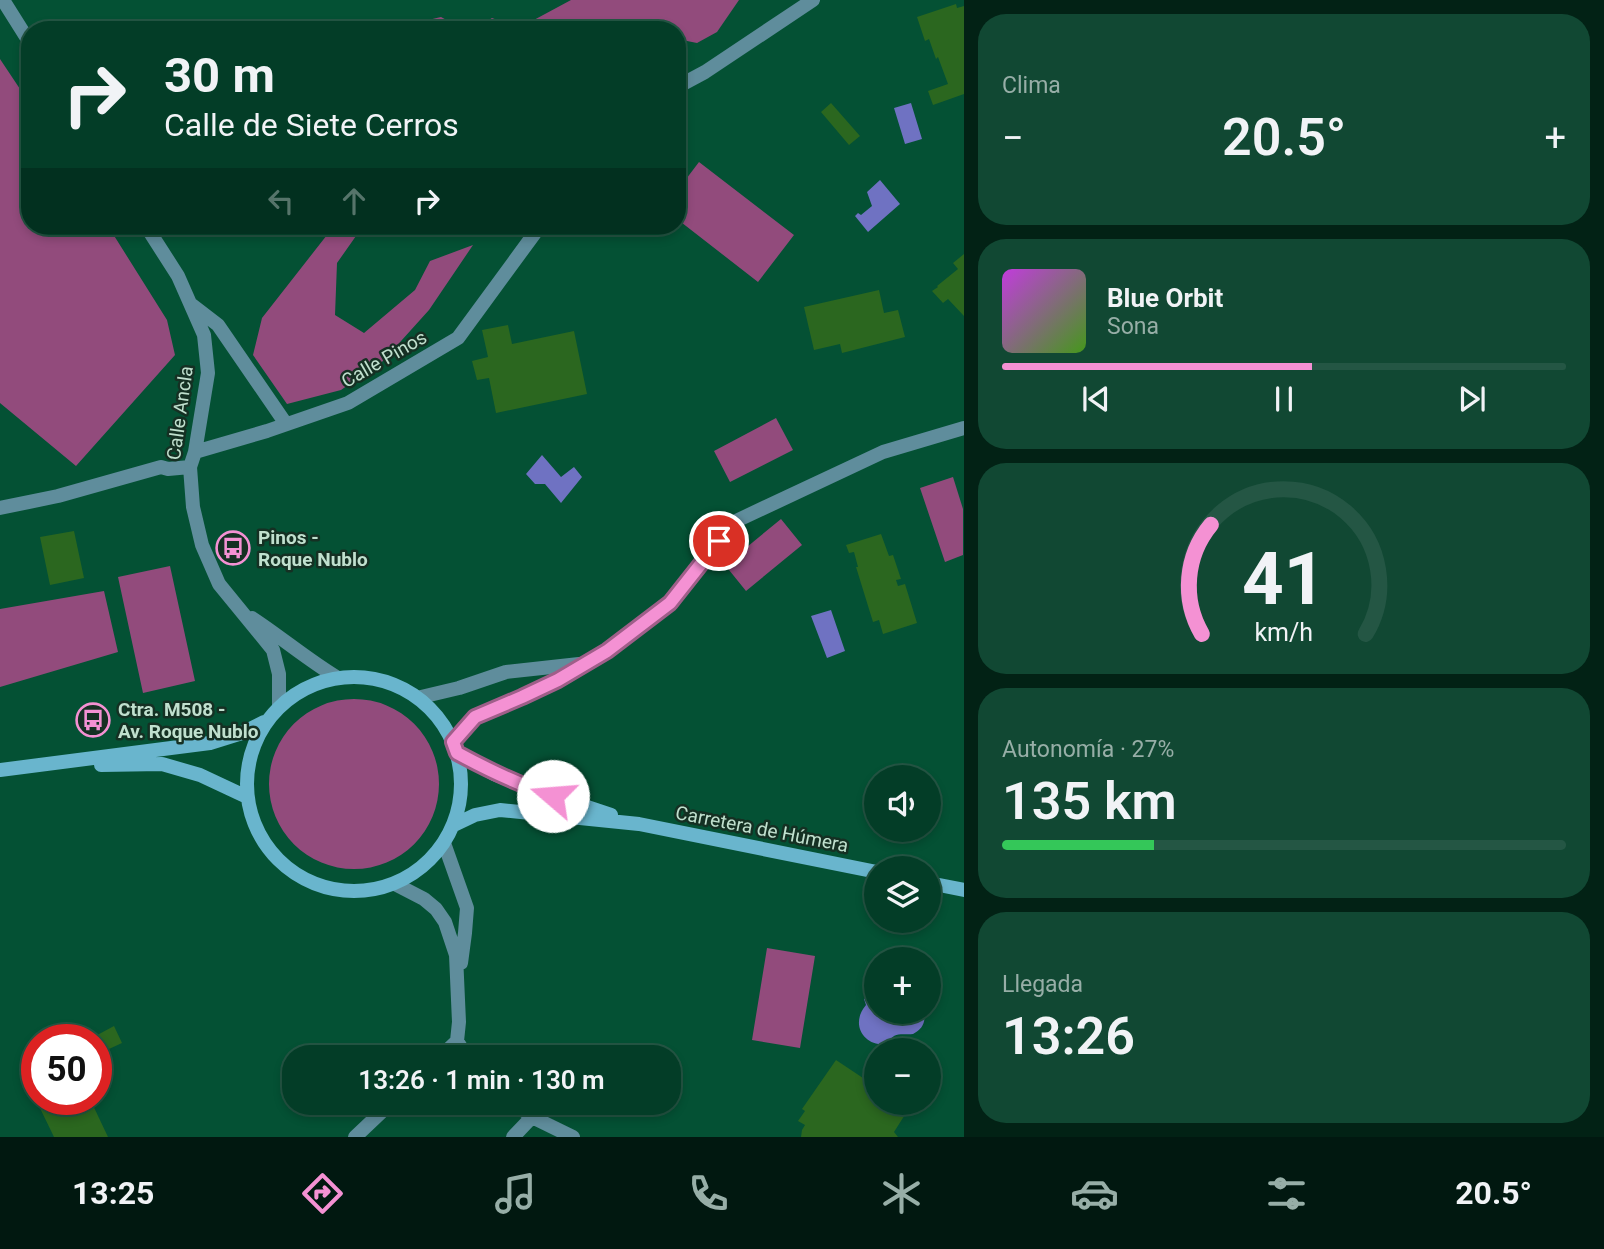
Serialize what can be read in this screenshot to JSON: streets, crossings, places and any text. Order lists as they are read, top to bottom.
{
  "streets": {
    "main road": ["Carretera de Húmera"],
    "street": ["Calle Pinos", "Calle Ancla"]
  },
  "crossings": [
    ["Calle Pinos", "Calle Ancla"]
  ],
  "places": {
    "bus stop": ["Pinos - Roque Nublo", "Ctra. M508 - Av. Roque Nublo"]
  },
  "page": {
    "tile": [
      "Clima",
      ["Autonomía · 27%", "135 km"],
      ["Llegada", "13:26"]
    ],
    "turn": ["30 m", "Calle de Siete Cerros"],
    "heat": ["−", "20.5°", "+"],
    "song": ["Blue Orbit", "Sona"],
    "map_buttons": ["+", "−"],
    "limit": "50",
    "trip": "13:26 · 1 min · 130 m",
    "tabs": ["13:25", "20.5°"],
    "gauge": ["41", "km/h"]
  }
}
